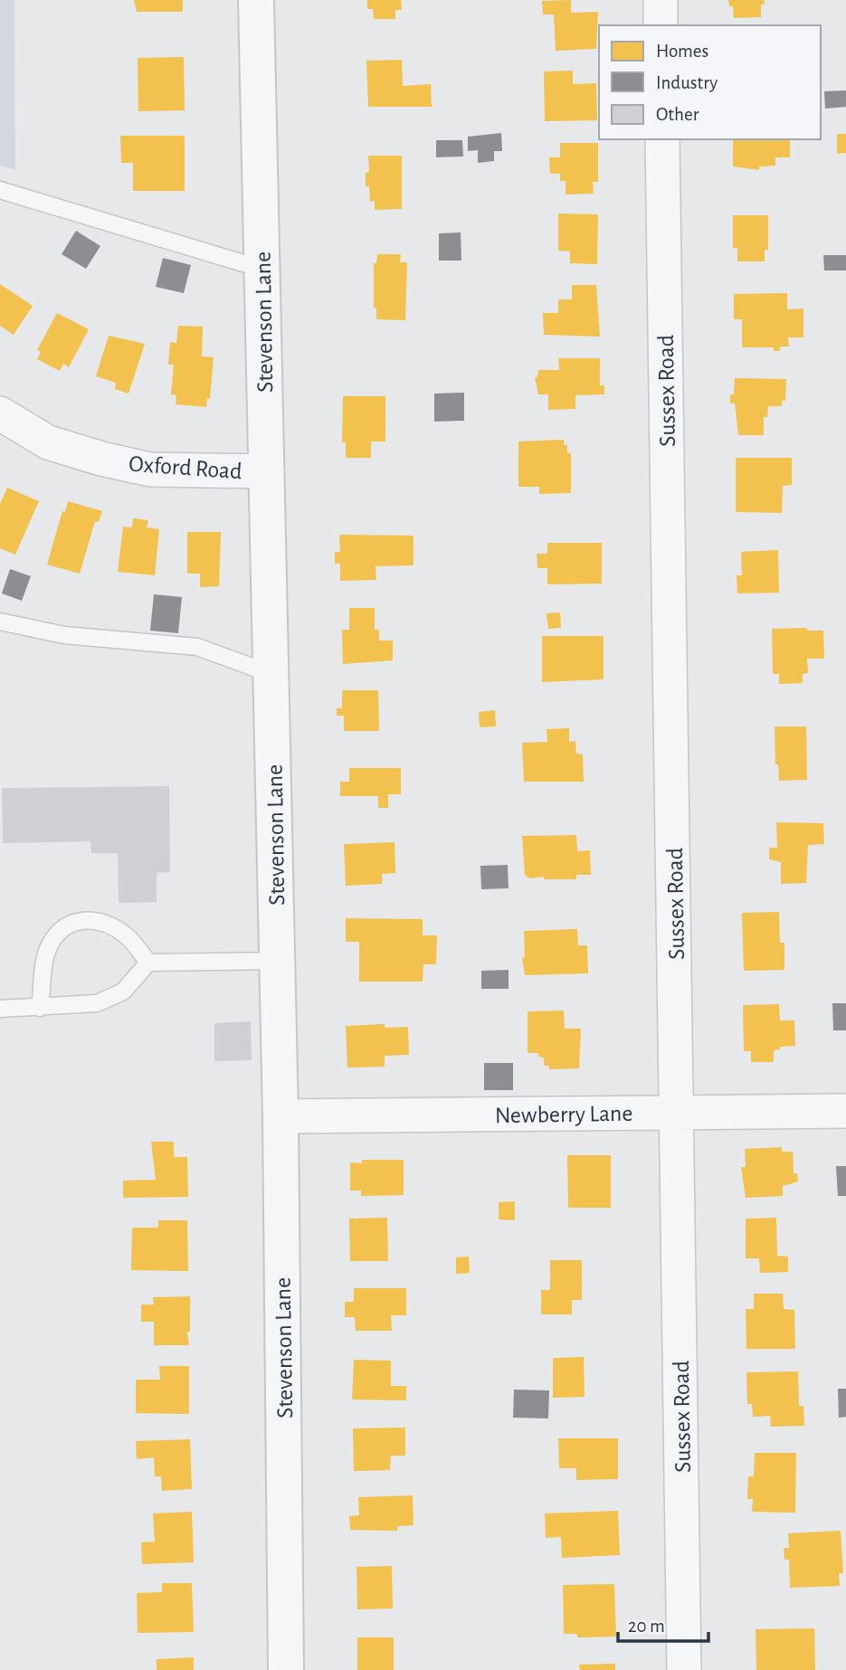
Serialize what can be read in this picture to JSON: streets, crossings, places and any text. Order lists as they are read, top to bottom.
{
  "streets": {
    "street": [
      "Stevenson Lane",
      "Sussex Road",
      "Oxford Road",
      "Newberry Lane"
    ]
  },
  "crossings": [
    ["Stevenson Lane", "Oxford Road"],
    ["Stevenson Lane", "Newberry Lane"],
    ["Sussex Road", "Newberry Lane"]
  ],
  "legend": ["Homes", "Industry", "Other"],
  "scale_bar": "20 m"
}
